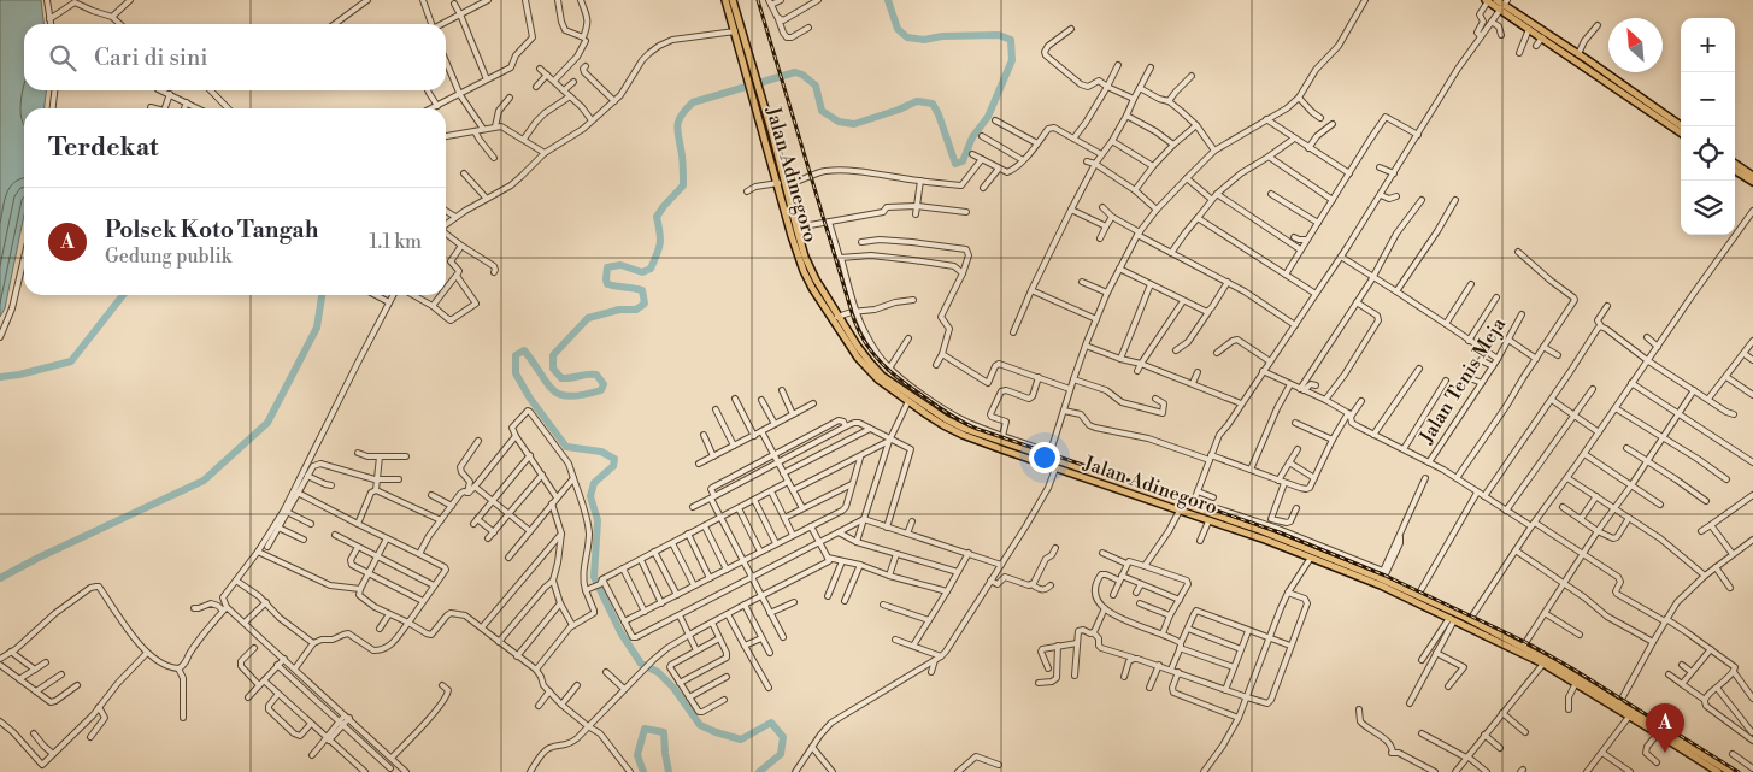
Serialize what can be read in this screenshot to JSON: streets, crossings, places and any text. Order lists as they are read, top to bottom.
{
  "streets": {
    "highway": ["Jalan Adinegoro"],
    "street": ["Jalan Tenis Meja"]
  },
  "north": "top left",
  "page": {
    "map_buttons": ["+", "−"],
    "search": "Cari di sini",
    "heading": "Terdekat",
    "list": [
      {
        "mark": "A",
        "name": "Polsek Koto Tangah",
        "note": "Gedung publik",
        "value": "1.1 km"
      }
    ],
    "pins": "A"
  }
}
